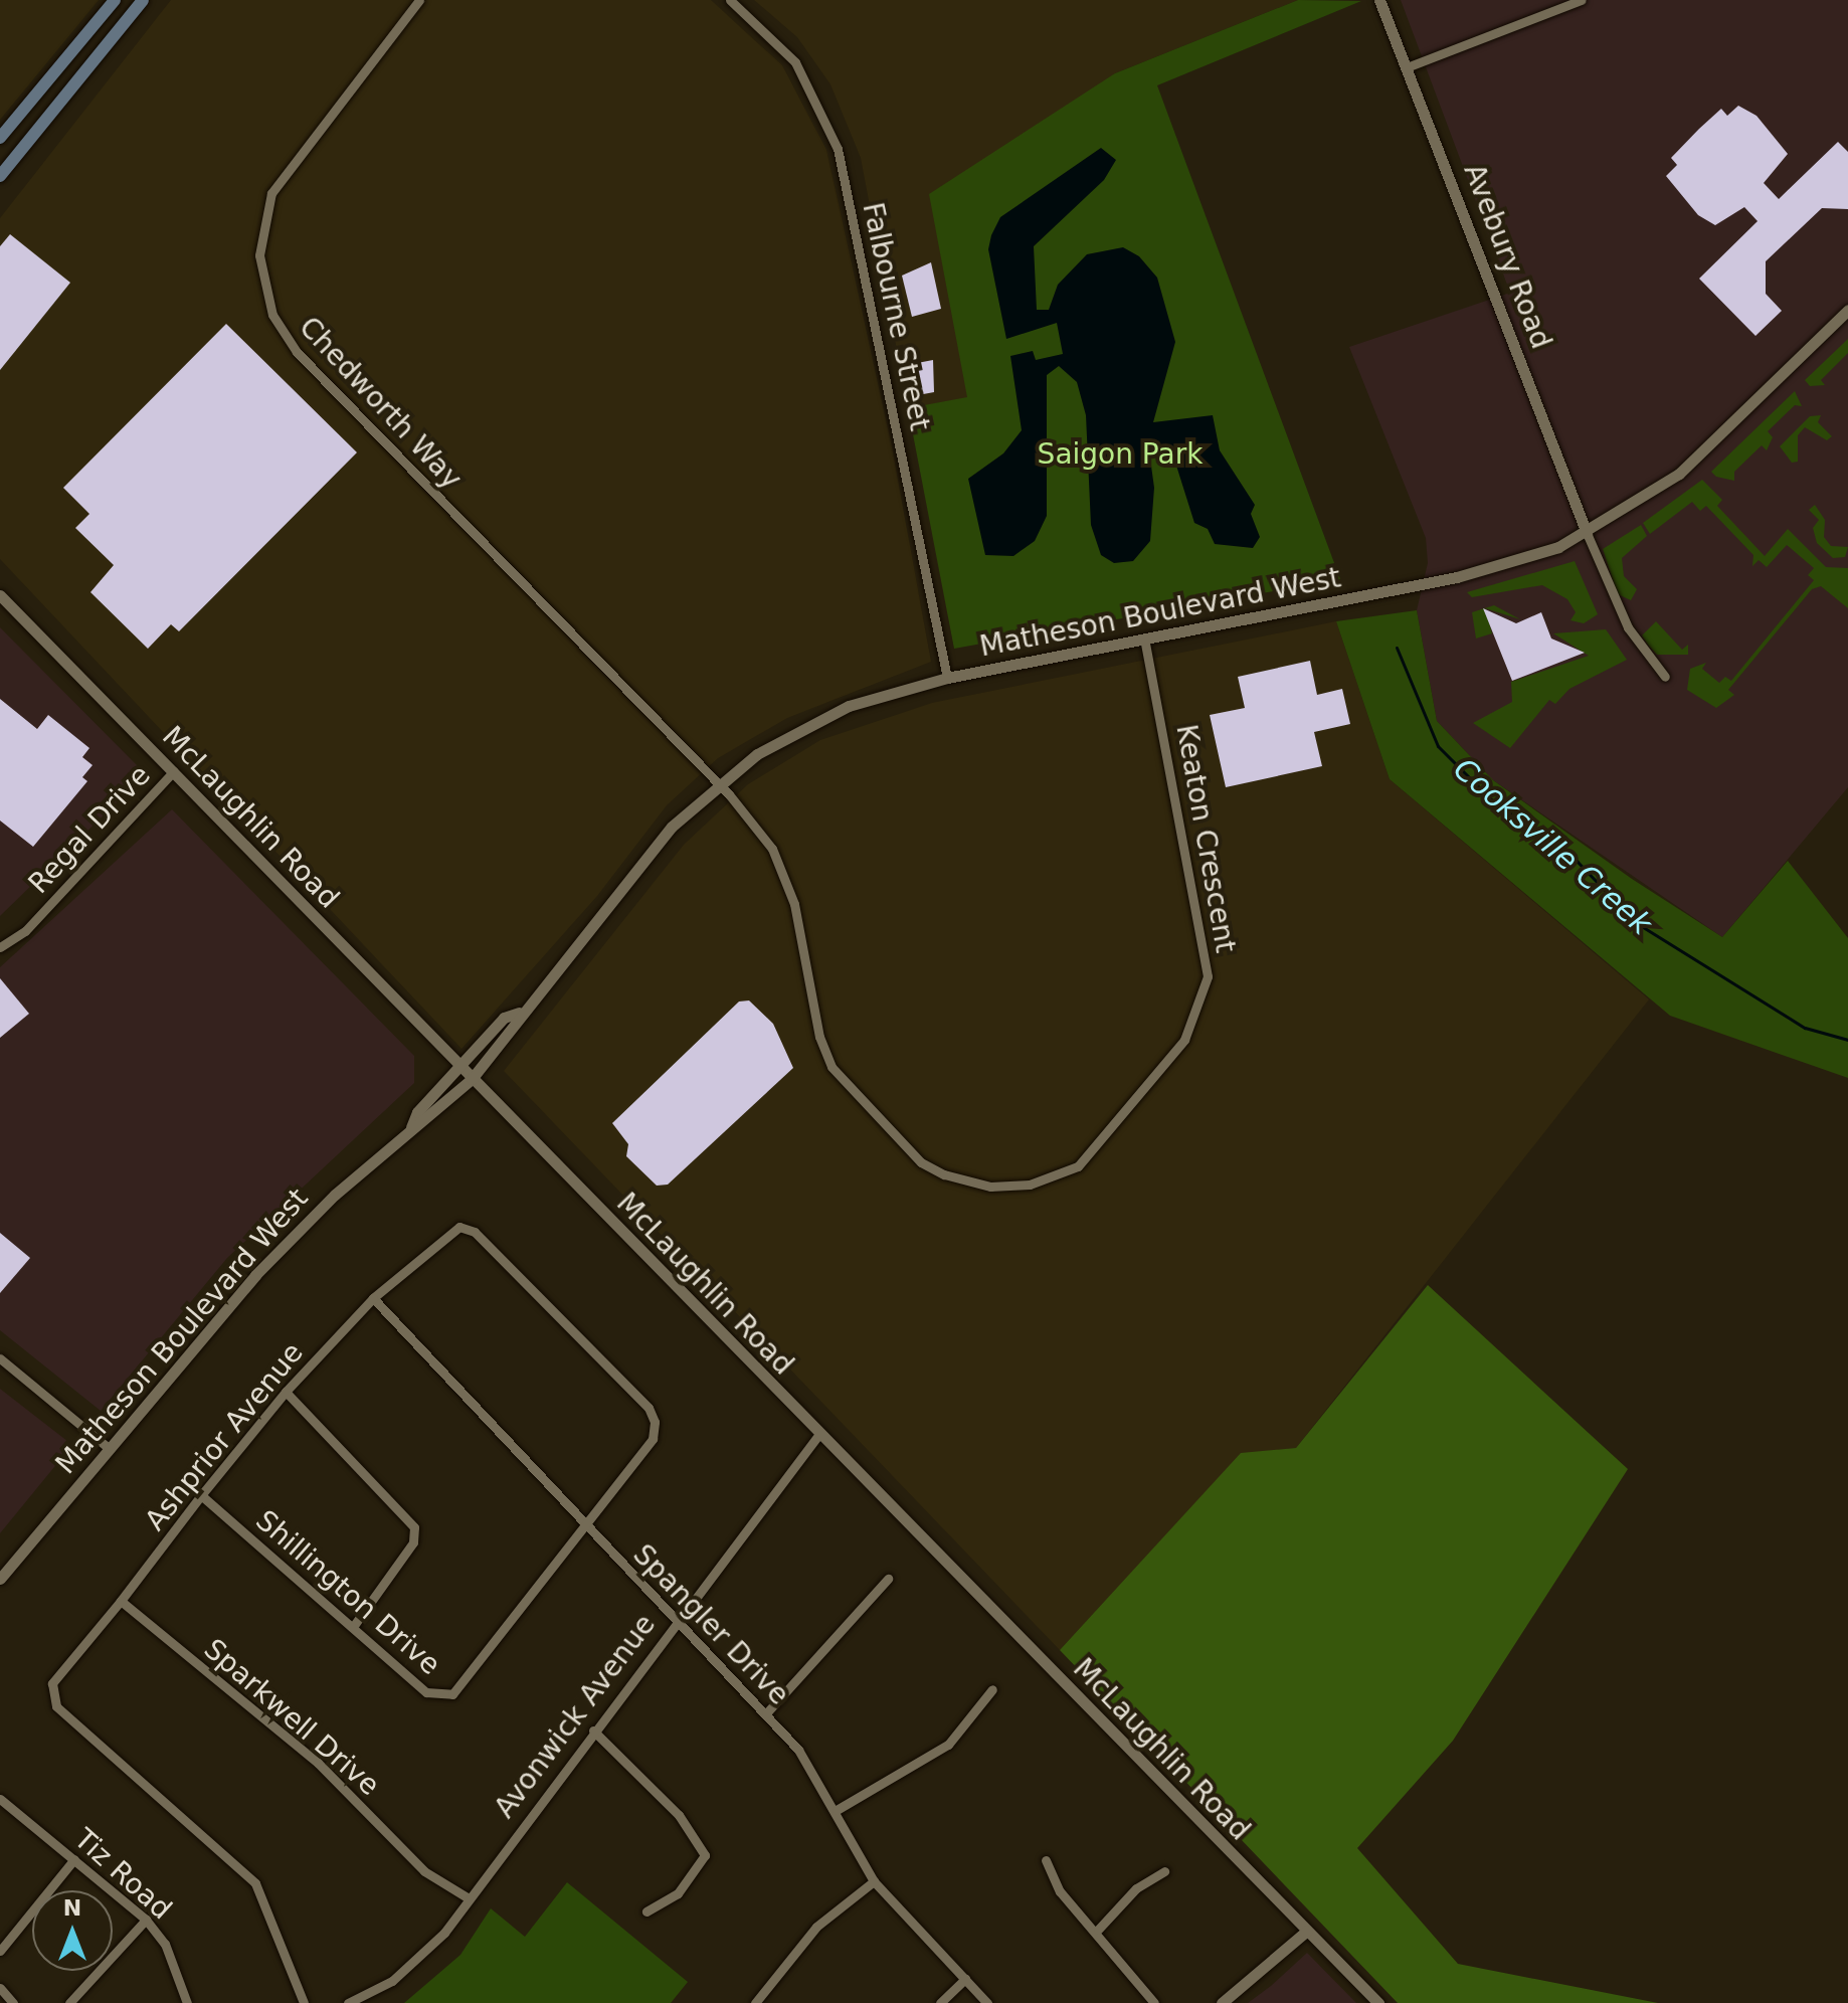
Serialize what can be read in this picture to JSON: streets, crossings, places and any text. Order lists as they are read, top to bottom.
{
  "streets": {
    "street": [
      "Avebury Road",
      "Falbourne Street",
      "Chedworth Way",
      "Matheson Boulevard West",
      "McLaughlin Road",
      "Regal Drive",
      "Keaton Crescent",
      "Ashprior Avenue",
      "Shillington Drive",
      "Spangler Drive",
      "Avonwick Avenue",
      "Sparkwell Drive",
      "Tiz Road"
    ]
  },
  "crossings": [
    ["Avebury Road", "Matheson Boulevard West"],
    ["Falbourne Street", "Matheson Boulevard West"],
    ["Chedworth Way", "Matheson Boulevard West"],
    ["Chedworth Way", "Keaton Crescent"],
    ["Matheson Boulevard West", "McLaughlin Road"],
    ["Matheson Boulevard West", "Keaton Crescent"],
    ["McLaughlin Road", "Regal Drive"],
    ["McLaughlin Road", "Avonwick Avenue"],
    ["Ashprior Avenue", "Shillington Drive"],
    ["Ashprior Avenue", "Spangler Drive"],
    ["Ashprior Avenue", "Sparkwell Drive"],
    ["Shillington Drive", "Spangler Drive"],
    ["Spangler Drive", "Avonwick Avenue"],
    ["Avonwick Avenue", "Sparkwell Drive"]
  ],
  "water": ["Cooksville Creek"],
  "parks": ["Saigon Park"],
  "north": "top"
}
